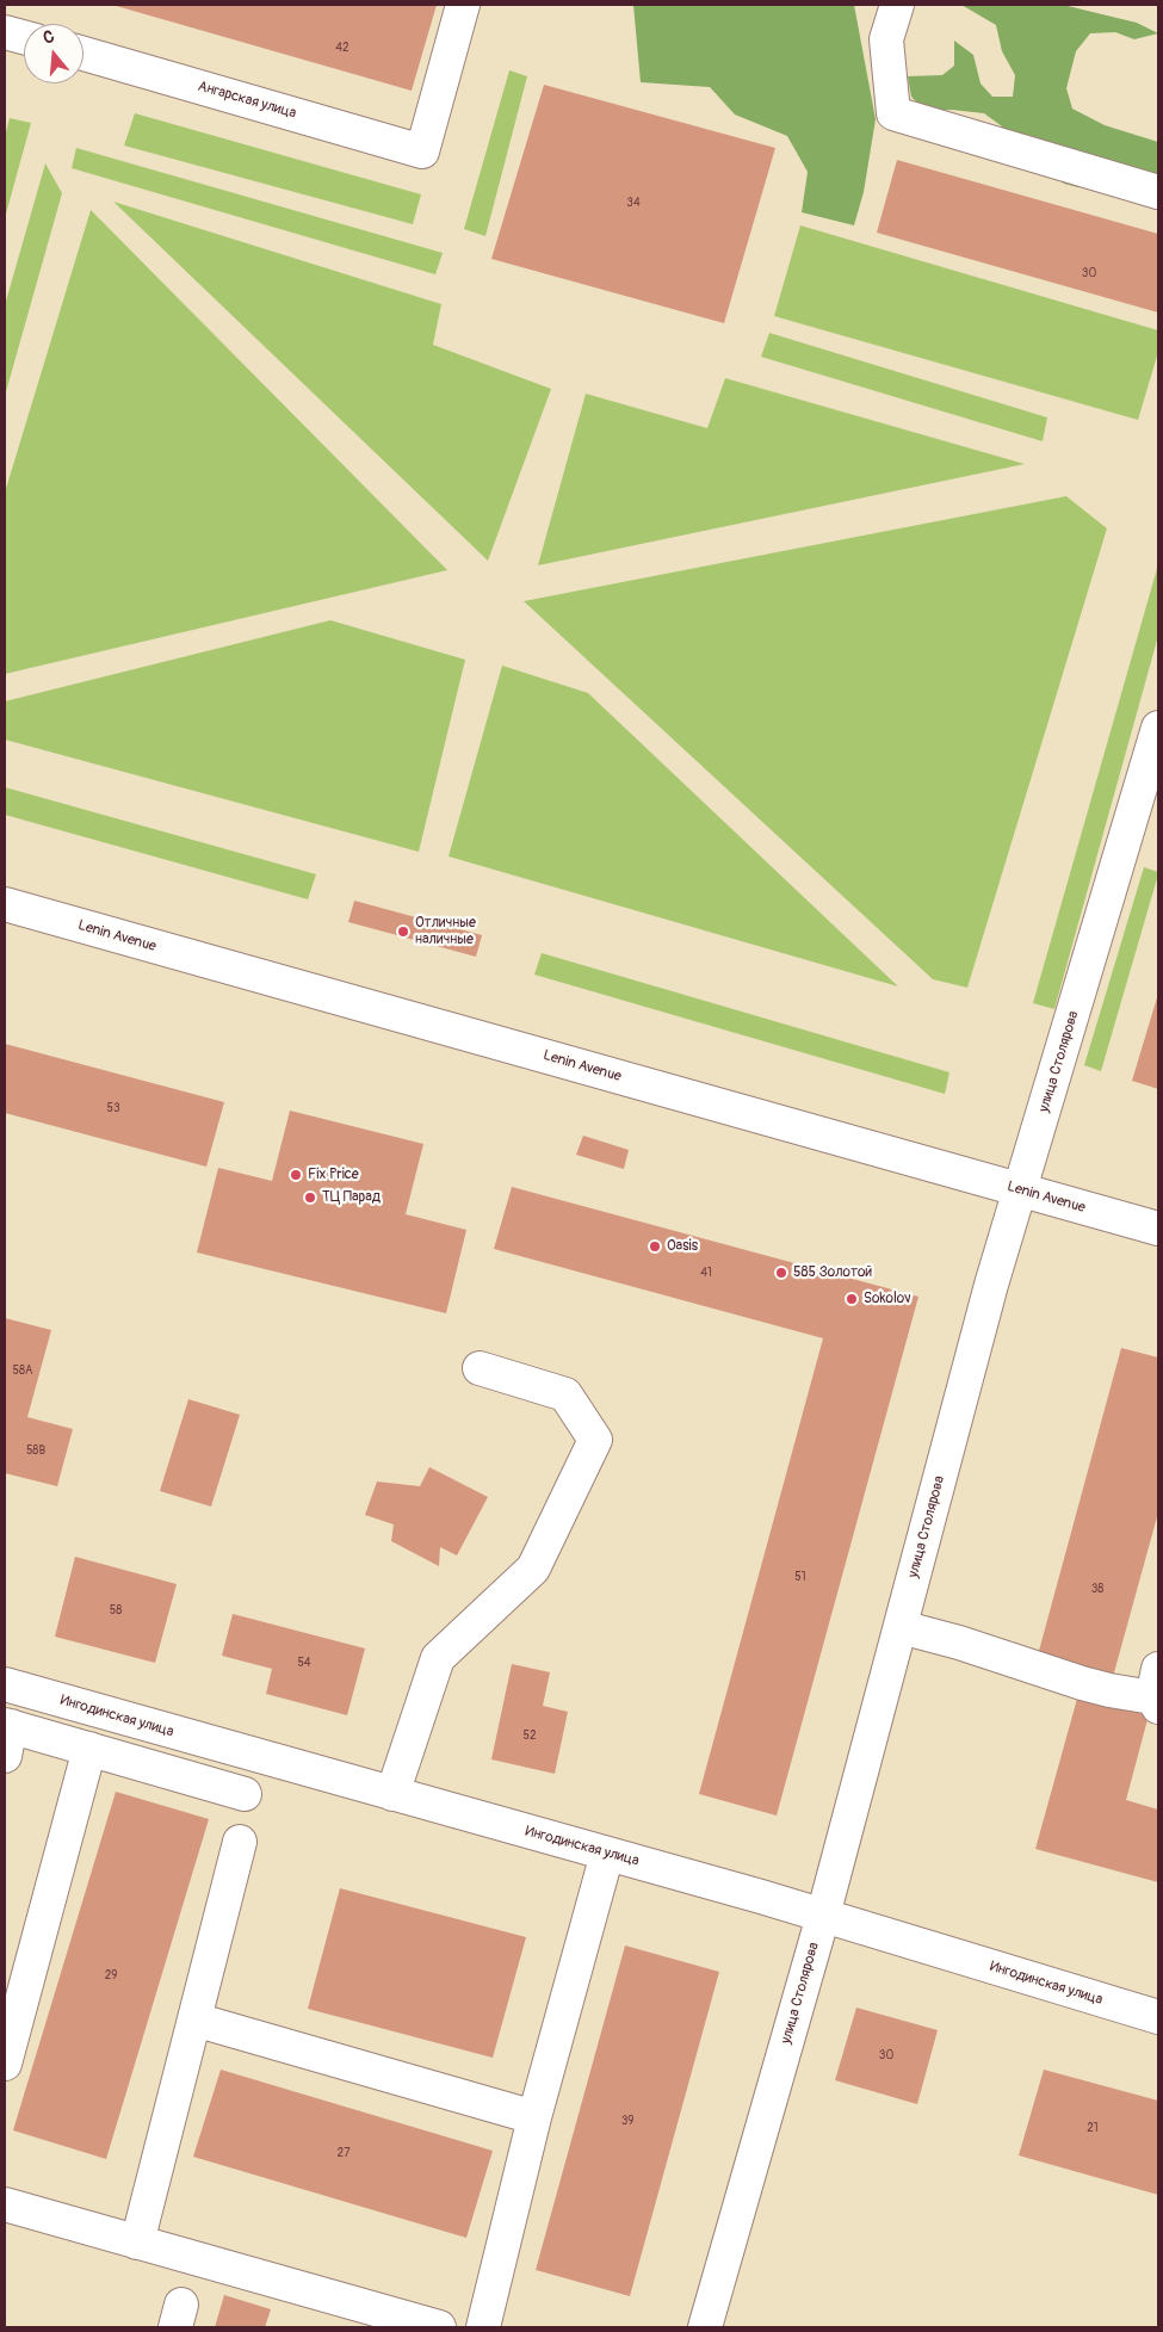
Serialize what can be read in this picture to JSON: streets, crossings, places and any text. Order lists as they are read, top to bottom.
{
  "streets": {
    "street": [
      "Ангарская улица",
      "Lenin Avenue",
      "улица Столярова",
      "Ингодинская улица"
    ]
  },
  "crossings": [
    ["Lenin Avenue", "улица Столярова"],
    ["улица Столярова", "Ингодинская улица"]
  ],
  "places": [
    "Отличные наличные",
    "Fix Price",
    "ТЦ Парад",
    "Oasis",
    "585 Золотой",
    "Sokolov"
  ],
  "house_numbers": [
    "42",
    "34",
    "30",
    "53",
    "41",
    "58А",
    "58В",
    "51",
    "38",
    "58",
    "54",
    "52",
    "29",
    "30",
    "39",
    "21",
    "27"
  ],
  "north": "top"
}
